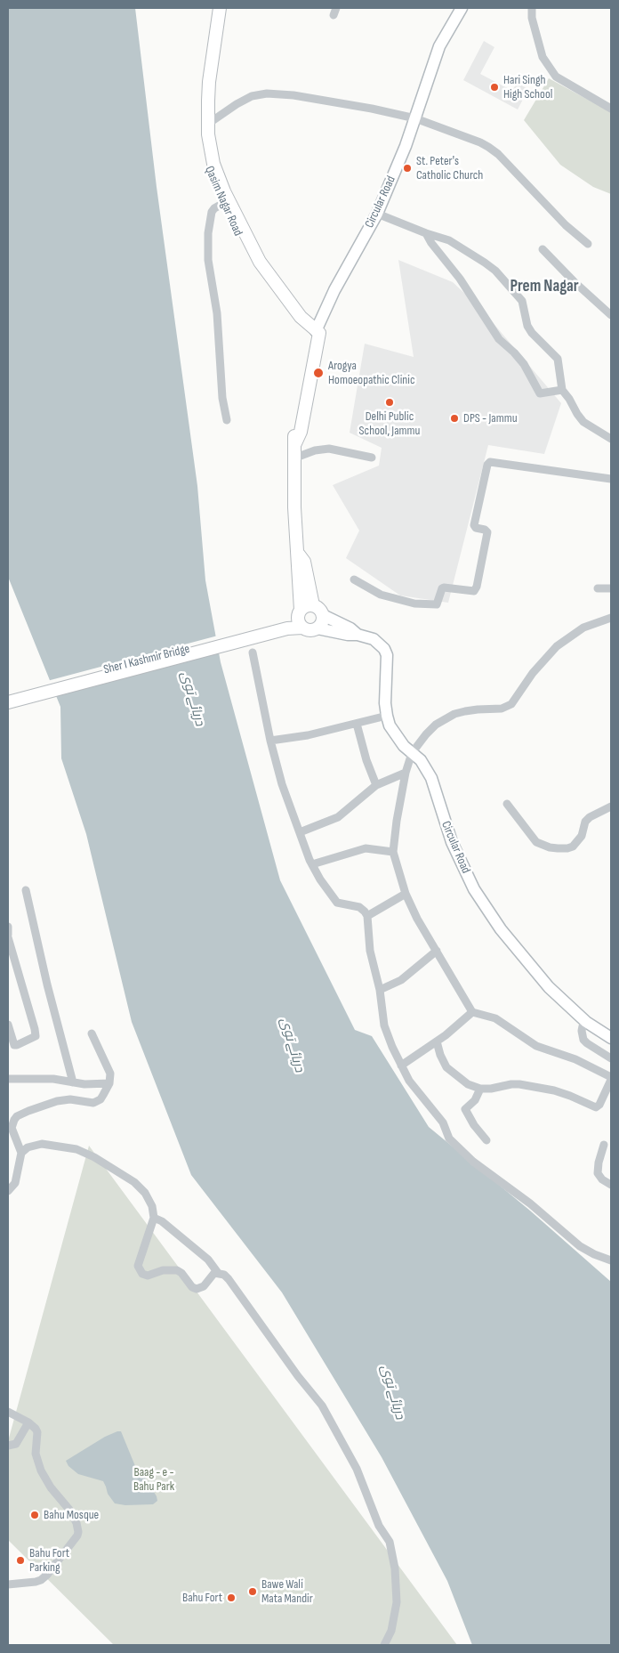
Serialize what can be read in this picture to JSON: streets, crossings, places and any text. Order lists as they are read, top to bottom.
{
  "streets": {
    "main road": ["Qasim Nagar Road", "Circular Road", "Sher I Kashmir Bridge"]
  },
  "crossings": [
    ["Qasim Nagar Road", "Circular Road"]
  ],
  "districts": ["Prem Nagar"],
  "water": ["دریائے توی"],
  "parks": ["Baag - e - Bahu Park"],
  "places": [
    "Hari Singh High School",
    "St. Peter's Catholic Church",
    "Arogya Homoeopathic Clinic",
    "Delhi Public School, Jammu",
    "DPS - Jammu",
    "Bahu Mosque",
    "Bahu Fort Parking",
    "Bawe Wali Mata Mandir",
    "Bahu Fort"
  ]
}
